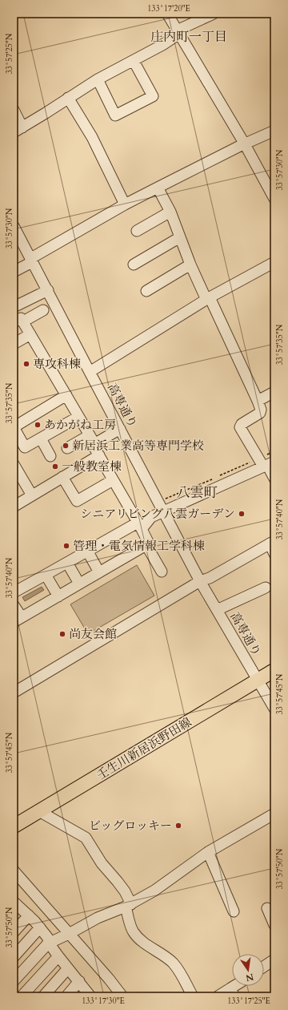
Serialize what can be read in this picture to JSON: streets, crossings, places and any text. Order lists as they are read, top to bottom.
{
  "streets": {
    "main road": ["壬生川新居浜野田線"],
    "street": ["高専通り"]
  },
  "crossings": [
    ["高専通り", "壬生川新居浜野田線"]
  ],
  "districts": ["庄内町一丁目", "八雲町"],
  "places": [
    "専攻科棟",
    "あかがね工房",
    "新居浜工業高等専門学校",
    "一般教室棟",
    "シニアリビング八雲ガーデン",
    "管理・電気情報工学科棟",
    "尚友会館",
    "ビッグロッキー"
  ],
  "north": "bottom",
  "coordinates": [
    "133°17'20\"E",
    "33°57'25\"N",
    "33°57'30\"N",
    "33°57'35\"N",
    "33°57'40\"N",
    "33°57'45\"N",
    "33°57'50\"N",
    "133°17'30\"E",
    "133°17'25\"E"
  ]
}
